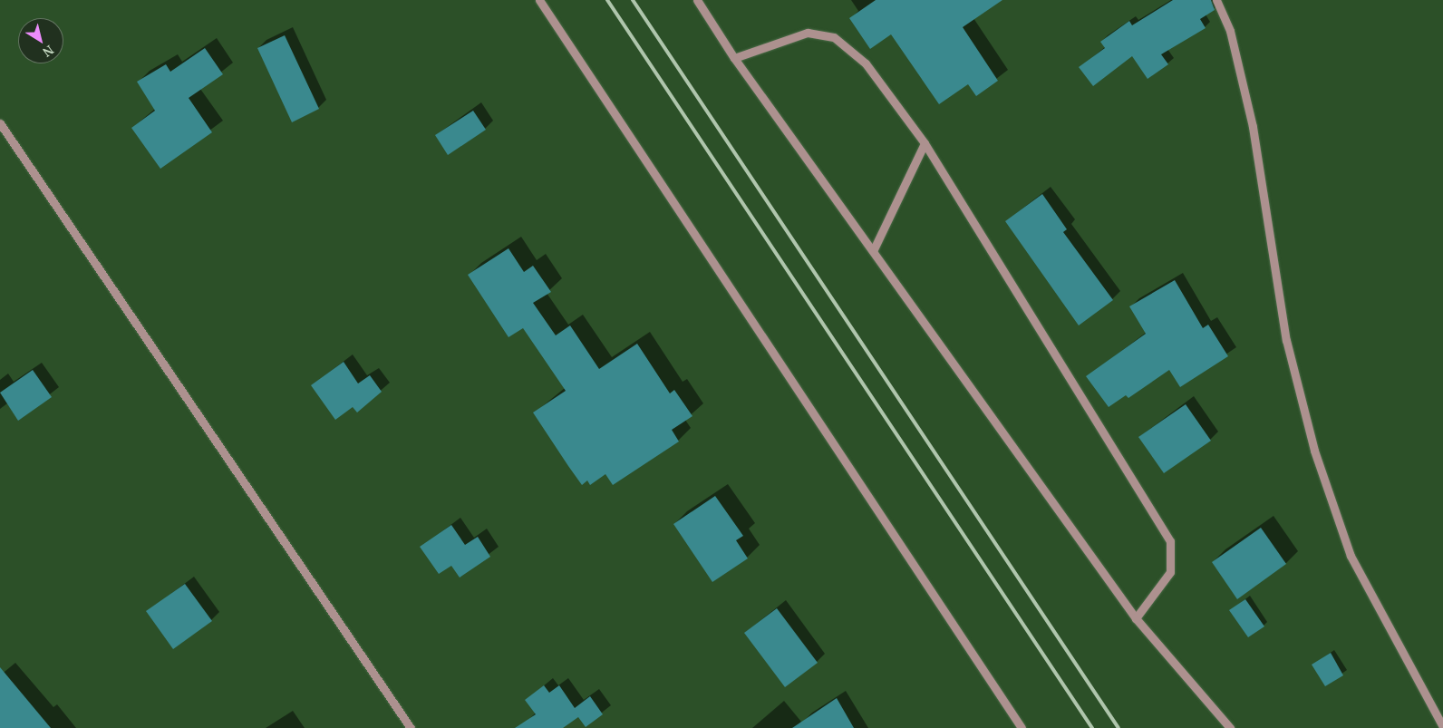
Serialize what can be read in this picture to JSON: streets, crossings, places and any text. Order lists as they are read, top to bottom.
{
  "north": "bottom right"
}
